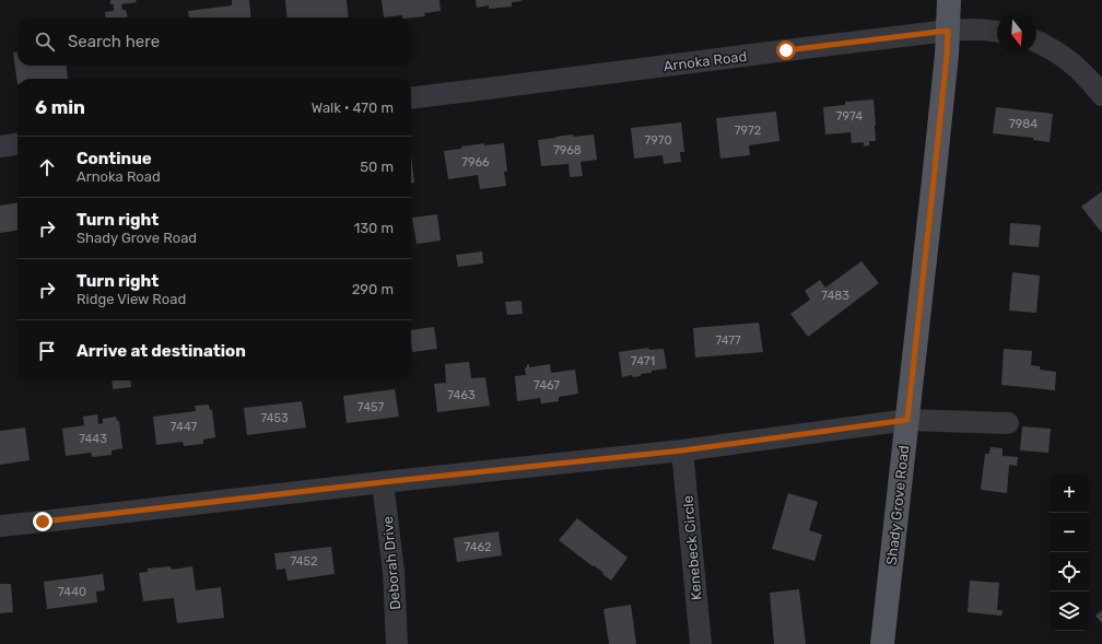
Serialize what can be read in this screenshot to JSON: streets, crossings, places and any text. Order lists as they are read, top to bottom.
{
  "streets": {
    "main road": ["Shady Grove Road"],
    "street": ["Arnoka Road", "Kenebeck Circle", "Deborah Drive"]
  },
  "crossings": [
    ["Arnoka Road", "Shady Grove Road"]
  ],
  "house_numbers": [
    "7974",
    "7984",
    "7972",
    "7970",
    "7968",
    "7966",
    "7483",
    "7477",
    "7471",
    "7467",
    "7463",
    "7457",
    "7453",
    "7447",
    "7443",
    "7462",
    "7452",
    "7440"
  ],
  "north": "bottom",
  "page": {
    "search": "Search here",
    "heading": ["6 min", "Walk · 470 m"],
    "list": [
      ["Continue", "Arnoka Road", "50 m"],
      ["Turn right", "Shady Grove Road", "130 m"],
      ["Turn right", "Ridge View Road", "290 m"],
      "Arrive at destination"
    ],
    "map_buttons": ["+", "−"]
  }
}
